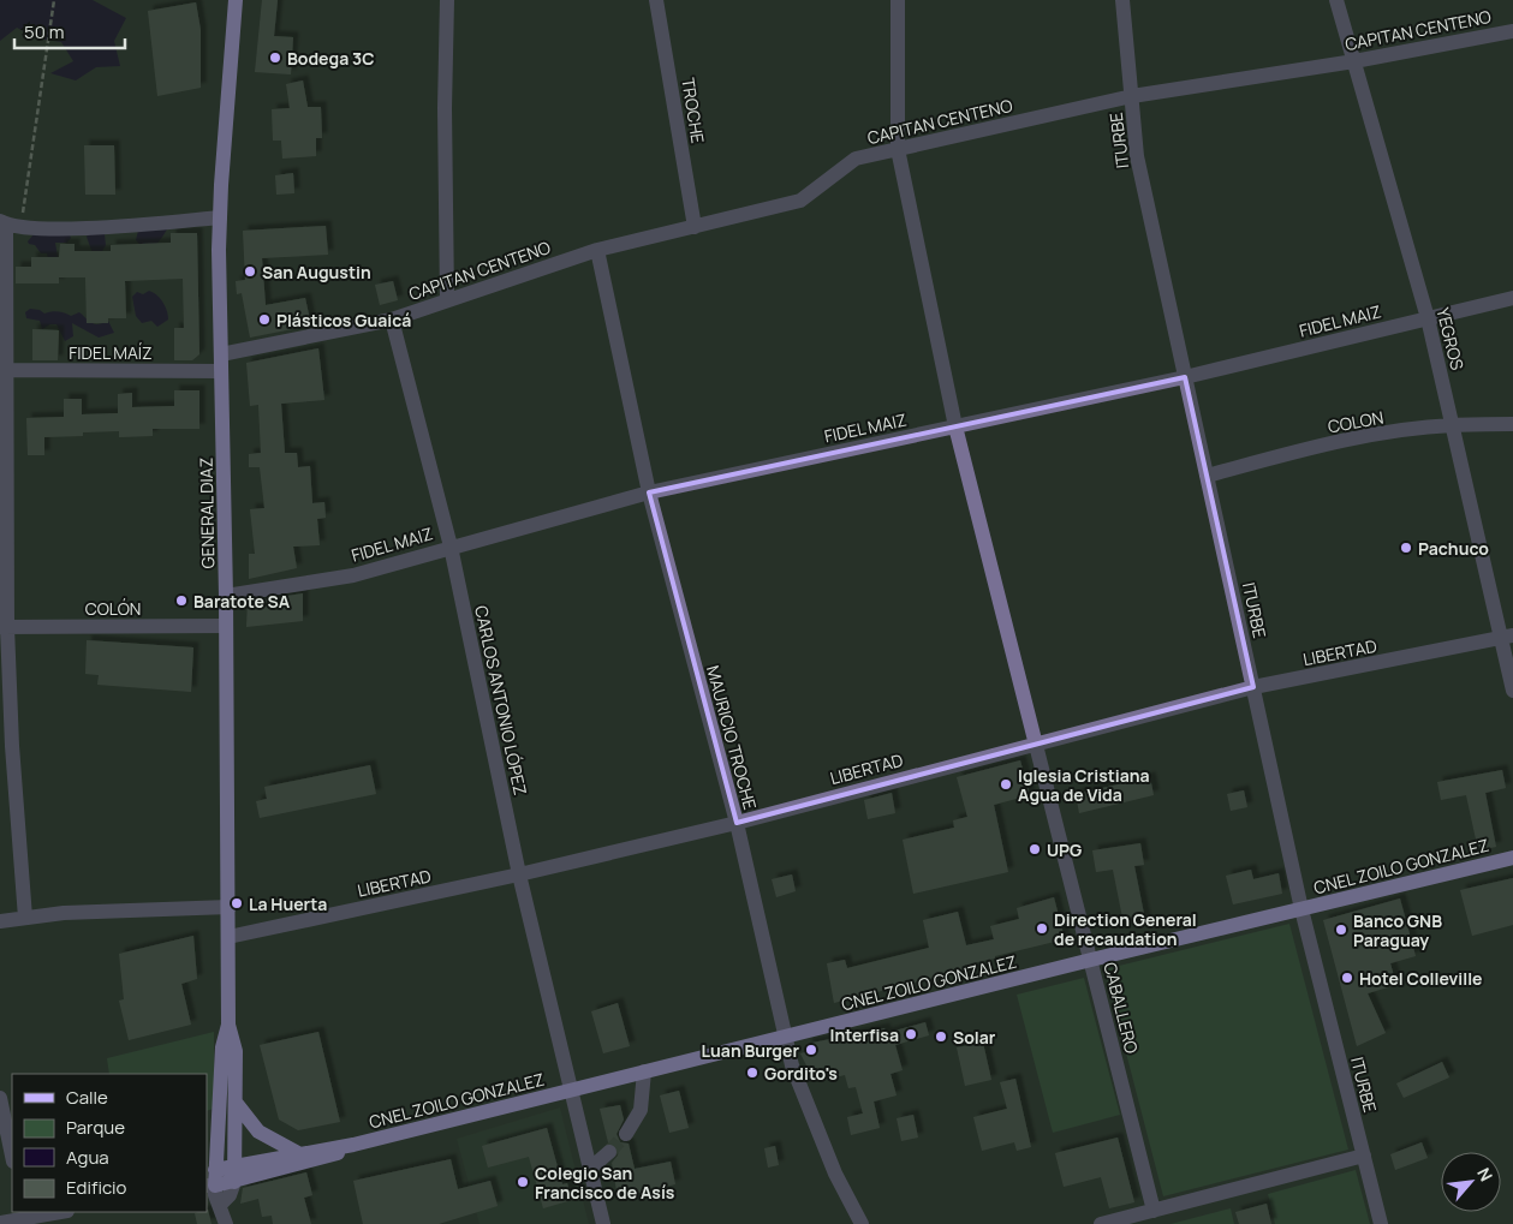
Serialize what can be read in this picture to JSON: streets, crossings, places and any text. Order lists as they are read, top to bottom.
{
  "streets": {
    "main road": ["GENERAL DIAZ", "CNEL ZOILO GONZALEZ"],
    "street": [
      "CAPITAN CENTENO",
      "TROCHE",
      "ITURBE",
      "FIDEL MAIZ",
      "YEGROS",
      "FIDEL MAÍZ",
      "COLON",
      "COLÓN",
      "LIBERTAD",
      "CARLOS ANTONIO LÓPEZ",
      "MAURICIO TROCHE",
      "CABALLERO"
    ]
  },
  "crossings": [
    ["CAPITAN CENTENO", "TROCHE"],
    ["CAPITAN CENTENO", "ITURBE"],
    ["CAPITAN CENTENO", "YEGROS"],
    ["CAPITAN CENTENO", "GENERAL DIAZ"],
    ["CAPITAN CENTENO", "CARLOS ANTONIO LÓPEZ"],
    ["CAPITAN CENTENO", "MAURICIO TROCHE"],
    ["CAPITAN CENTENO", "CABALLERO"],
    ["ITURBE", "FIDEL MAIZ"],
    ["ITURBE", "COLON"],
    ["ITURBE", "LIBERTAD"],
    ["ITURBE", "CNEL ZOILO GONZALEZ"],
    ["FIDEL MAIZ", "YEGROS"],
    ["FIDEL MAIZ", "GENERAL DIAZ"],
    ["FIDEL MAIZ", "CARLOS ANTONIO LÓPEZ"],
    ["FIDEL MAIZ", "MAURICIO TROCHE"],
    ["FIDEL MAIZ", "CABALLERO"],
    ["YEGROS", "COLON"],
    ["YEGROS", "LIBERTAD"],
    ["FIDEL MAÍZ", "GENERAL DIAZ"],
    ["GENERAL DIAZ", "COLÓN"],
    ["GENERAL DIAZ", "LIBERTAD"],
    ["LIBERTAD", "CARLOS ANTONIO LÓPEZ"],
    ["LIBERTAD", "MAURICIO TROCHE"],
    ["LIBERTAD", "CABALLERO"],
    ["CARLOS ANTONIO LÓPEZ", "CNEL ZOILO GONZALEZ"],
    ["MAURICIO TROCHE", "CNEL ZOILO GONZALEZ"],
    ["CNEL ZOILO GONZALEZ", "CABALLERO"]
  ],
  "places": [
    "Bodega 3C",
    "San Augustin",
    "Plásticos Guaicá",
    "Pachuco",
    "Baratote SA",
    "Iglesia Cristiana Agua de Vida",
    "UPG",
    "La Huerta",
    "Direction General de recaudation",
    "Banco GNB Paraguay",
    "Hotel Colleville",
    "Interfisa",
    "Solar",
    "Luan Burger",
    "Gordito's",
    "Colegio San Francisco de Asís"
  ],
  "legend": [
    "Calle",
    "Parque",
    "Agua",
    "Edificio"
  ],
  "scale_bar": "50 m",
  "north": "top right"
}
